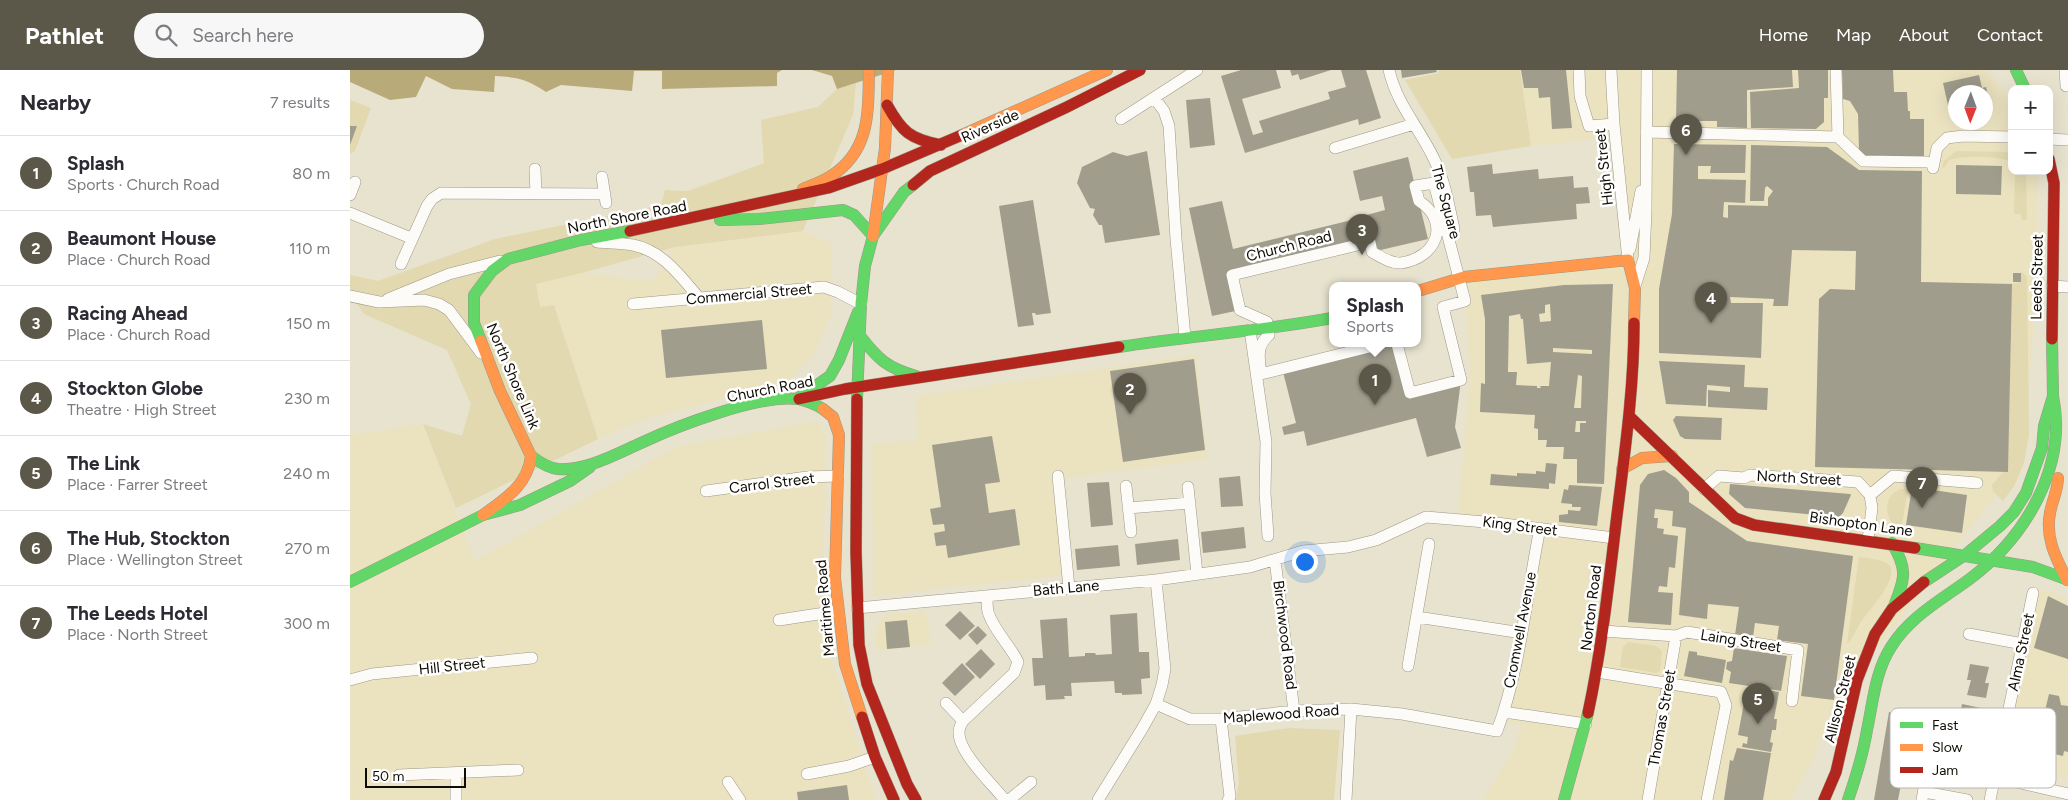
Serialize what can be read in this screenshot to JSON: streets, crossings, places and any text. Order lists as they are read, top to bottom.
{
  "streets": {
    "main road": [
      "Riverside",
      "High Street",
      "North Shore Road",
      "Church Road",
      "Leeds Street",
      "North Shore Link",
      "Bishopton Lane",
      "Maritime Road",
      "Norton Road",
      "Allison Street"
    ],
    "street": [
      "The Square",
      "Commercial Street",
      "North Street",
      "Carrol Street",
      "King Street",
      "Bath Lane",
      "Cromwell Avenue",
      "Birchwood Road",
      "Laing Street",
      "Alma Street",
      "Hill Street",
      "Maplewood Road",
      "Thomas Street"
    ]
  },
  "crossings": [
    ["Riverside", "North Shore Road"],
    ["Riverside", "Church Road"],
    ["Riverside", "Commercial Street"],
    ["Riverside", "Maritime Road"],
    ["High Street", "Bishopton Lane"],
    ["High Street", "Norton Road"],
    ["The Square", "Church Road"],
    ["North Shore Road", "North Shore Link"],
    ["Church Road", "North Shore Link"],
    ["Church Road", "Maritime Road"],
    ["Leeds Street", "Bishopton Lane"],
    ["Leeds Street", "Allison Street"],
    ["North Street", "Bishopton Lane"],
    ["Carrol Street", "Maritime Road"],
    ["Bishopton Lane", "Norton Road"],
    ["Bishopton Lane", "Allison Street"],
    ["King Street", "Bath Lane"],
    ["King Street", "Norton Road"],
    ["King Street", "Cromwell Avenue"],
    ["Bath Lane", "Maritime Road"],
    ["Bath Lane", "Birchwood Road"],
    ["Norton Road", "Laing Street"],
    ["Cromwell Avenue", "Maplewood Road"],
    ["Birchwood Road", "Maplewood Road"],
    ["Laing Street", "Thomas Street"]
  ],
  "legend": ["Fast", "Slow", "Jam"],
  "scale_bar": "50 m",
  "north": "bottom",
  "page": {
    "header": "Pathlet",
    "search": "Search here",
    "nav": [
      "Home",
      "Map",
      "About",
      "Contact"
    ],
    "heading": ["Nearby", "7 results"],
    "map_buttons": ["+", "−"],
    "pins": [
      "6",
      "3",
      "4",
      "1",
      "2",
      "7",
      "5"
    ],
    "list": [
      {
        "mark": "1",
        "name": "Splash",
        "note": "Sports · Church Road",
        "value": "80 m"
      },
      {
        "mark": "2",
        "name": "Beaumont House",
        "note": "Place · Church Road",
        "value": "110 m"
      },
      {
        "mark": "3",
        "name": "Racing Ahead",
        "note": "Place · Church Road",
        "value": "150 m"
      },
      {
        "mark": "4",
        "name": "Stockton Globe",
        "note": "Theatre · High Street",
        "value": "230 m"
      },
      {
        "mark": "5",
        "name": "The Link",
        "note": "Place · Farrer Street",
        "value": "240 m"
      },
      {
        "mark": "6",
        "name": "The Hub, Stockton",
        "note": "Place · Wellington Street",
        "value": "270 m"
      },
      {
        "mark": "7",
        "name": "The Leeds Hotel",
        "note": "Place · North Street",
        "value": "300 m"
      }
    ],
    "popup": ["Splash", "Sports"],
    "scale": "50 m"
  }
}
